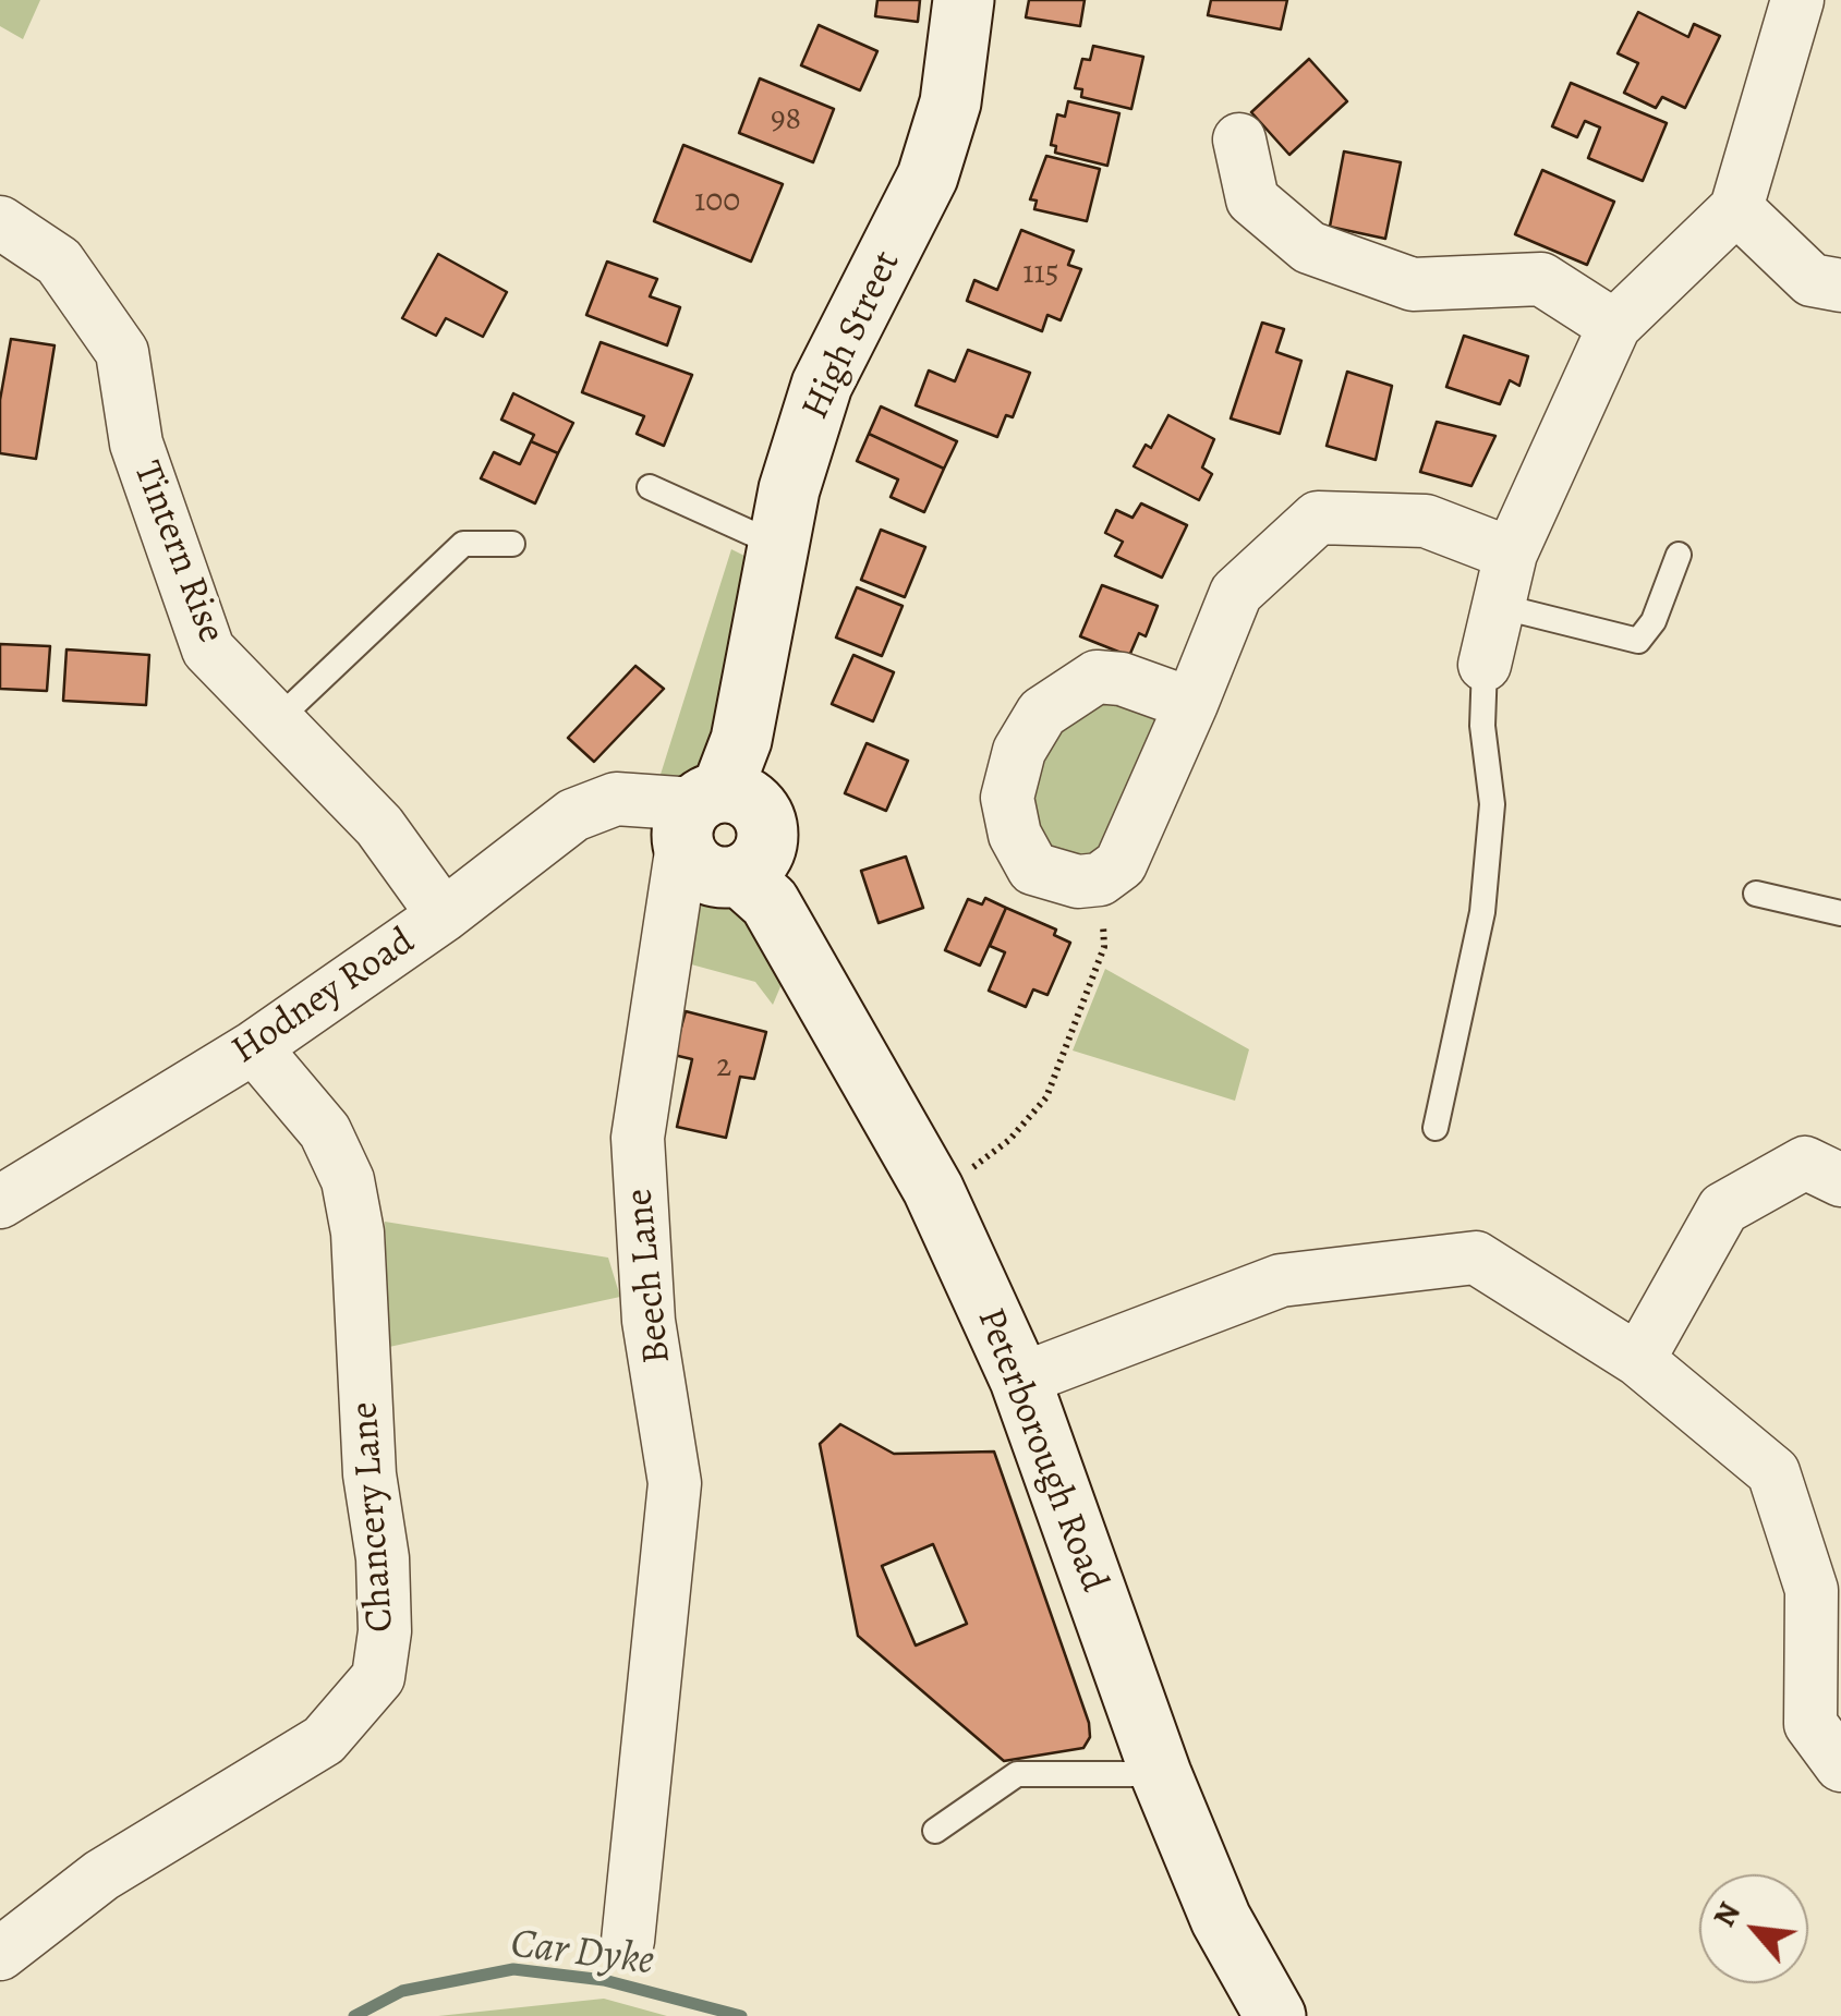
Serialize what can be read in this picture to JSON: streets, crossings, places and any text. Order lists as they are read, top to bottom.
{
  "streets": {
    "street": [
      "High Street",
      "Tintern Rise",
      "Hodney Road",
      "Beech Lane",
      "Peterborough Road",
      "Chancery Lane"
    ]
  },
  "crossings": [
    ["High Street", "Hodney Road"],
    ["High Street", "Beech Lane"],
    ["High Street", "Peterborough Road"],
    ["Tintern Rise", "Hodney Road"],
    ["Hodney Road", "Beech Lane"],
    ["Hodney Road", "Peterborough Road"],
    ["Hodney Road", "Chancery Lane"],
    ["Beech Lane", "Peterborough Road"]
  ],
  "water": ["Car Dyke"],
  "house_numbers": [
    "98",
    "100",
    "115",
    "2"
  ],
  "north": "top left"
}
